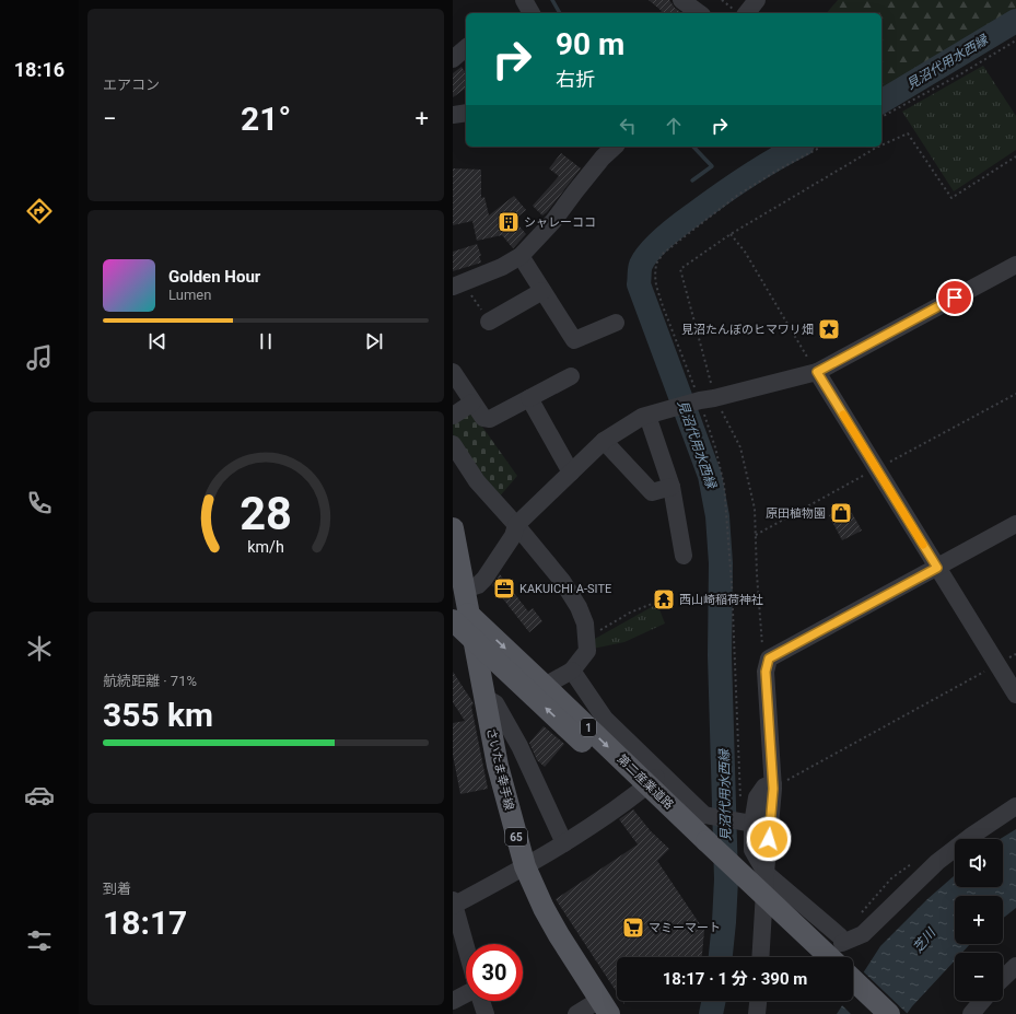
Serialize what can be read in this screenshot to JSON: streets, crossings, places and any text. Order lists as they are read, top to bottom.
{
  "streets": {
    "main road": [
      "1",
      "さいたま幸手線",
      "第二産業道路",
      "65"
    ]
  },
  "crossings": [
    ["さいたま幸手線", "第二産業道路"]
  ],
  "water": ["見沼代用水西縁", "芝川"],
  "places": {
    "building": ["シャレーココ"],
    "place": ["見沼たんぼのヒマワリ畑"],
    "shop": ["原田植物園"],
    "office": ["KAKUICHI A-SITE"],
    "temple": ["西山崎稲荷神社"],
    "supermarket": ["マミーマート"]
  },
  "page": {
    "tabs": "18:16",
    "tile": [
      "エアコン",
      ["航続距離 · 71%", "355 km"],
      ["到着", "18:17"]
    ],
    "turn": ["90 m", "右折"],
    "heat": ["−", "21°", "+"],
    "song": ["Golden Hour", "Lumen"],
    "map_buttons": ["+", "−"],
    "limit": "30",
    "trip": "18:17 · 1 分 · 390 m",
    "gauge": ["28", "km/h"]
  }
}
